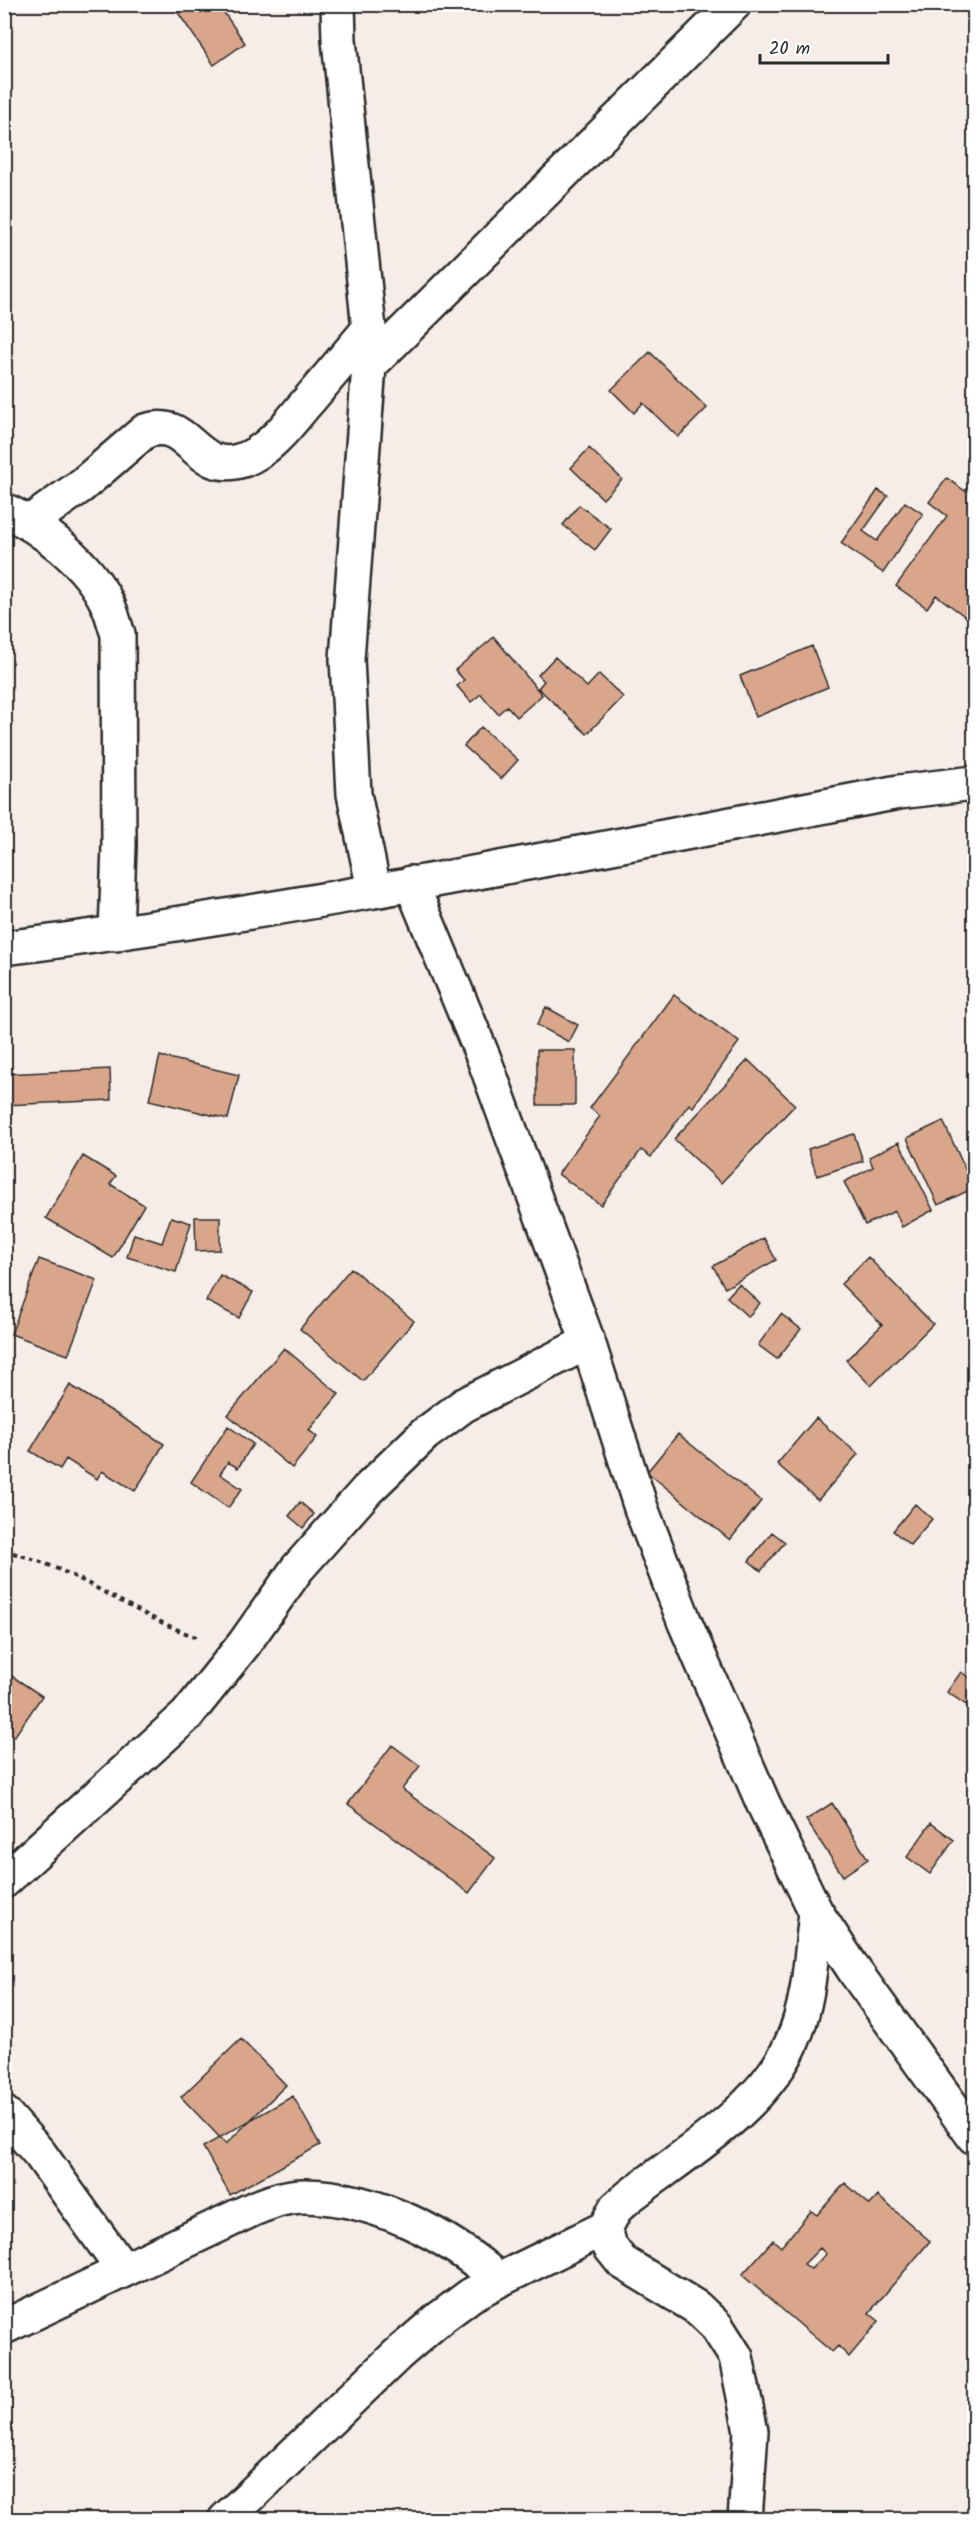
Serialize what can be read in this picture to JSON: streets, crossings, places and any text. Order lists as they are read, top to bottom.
{
  "scale_bar": "20 m"
}
